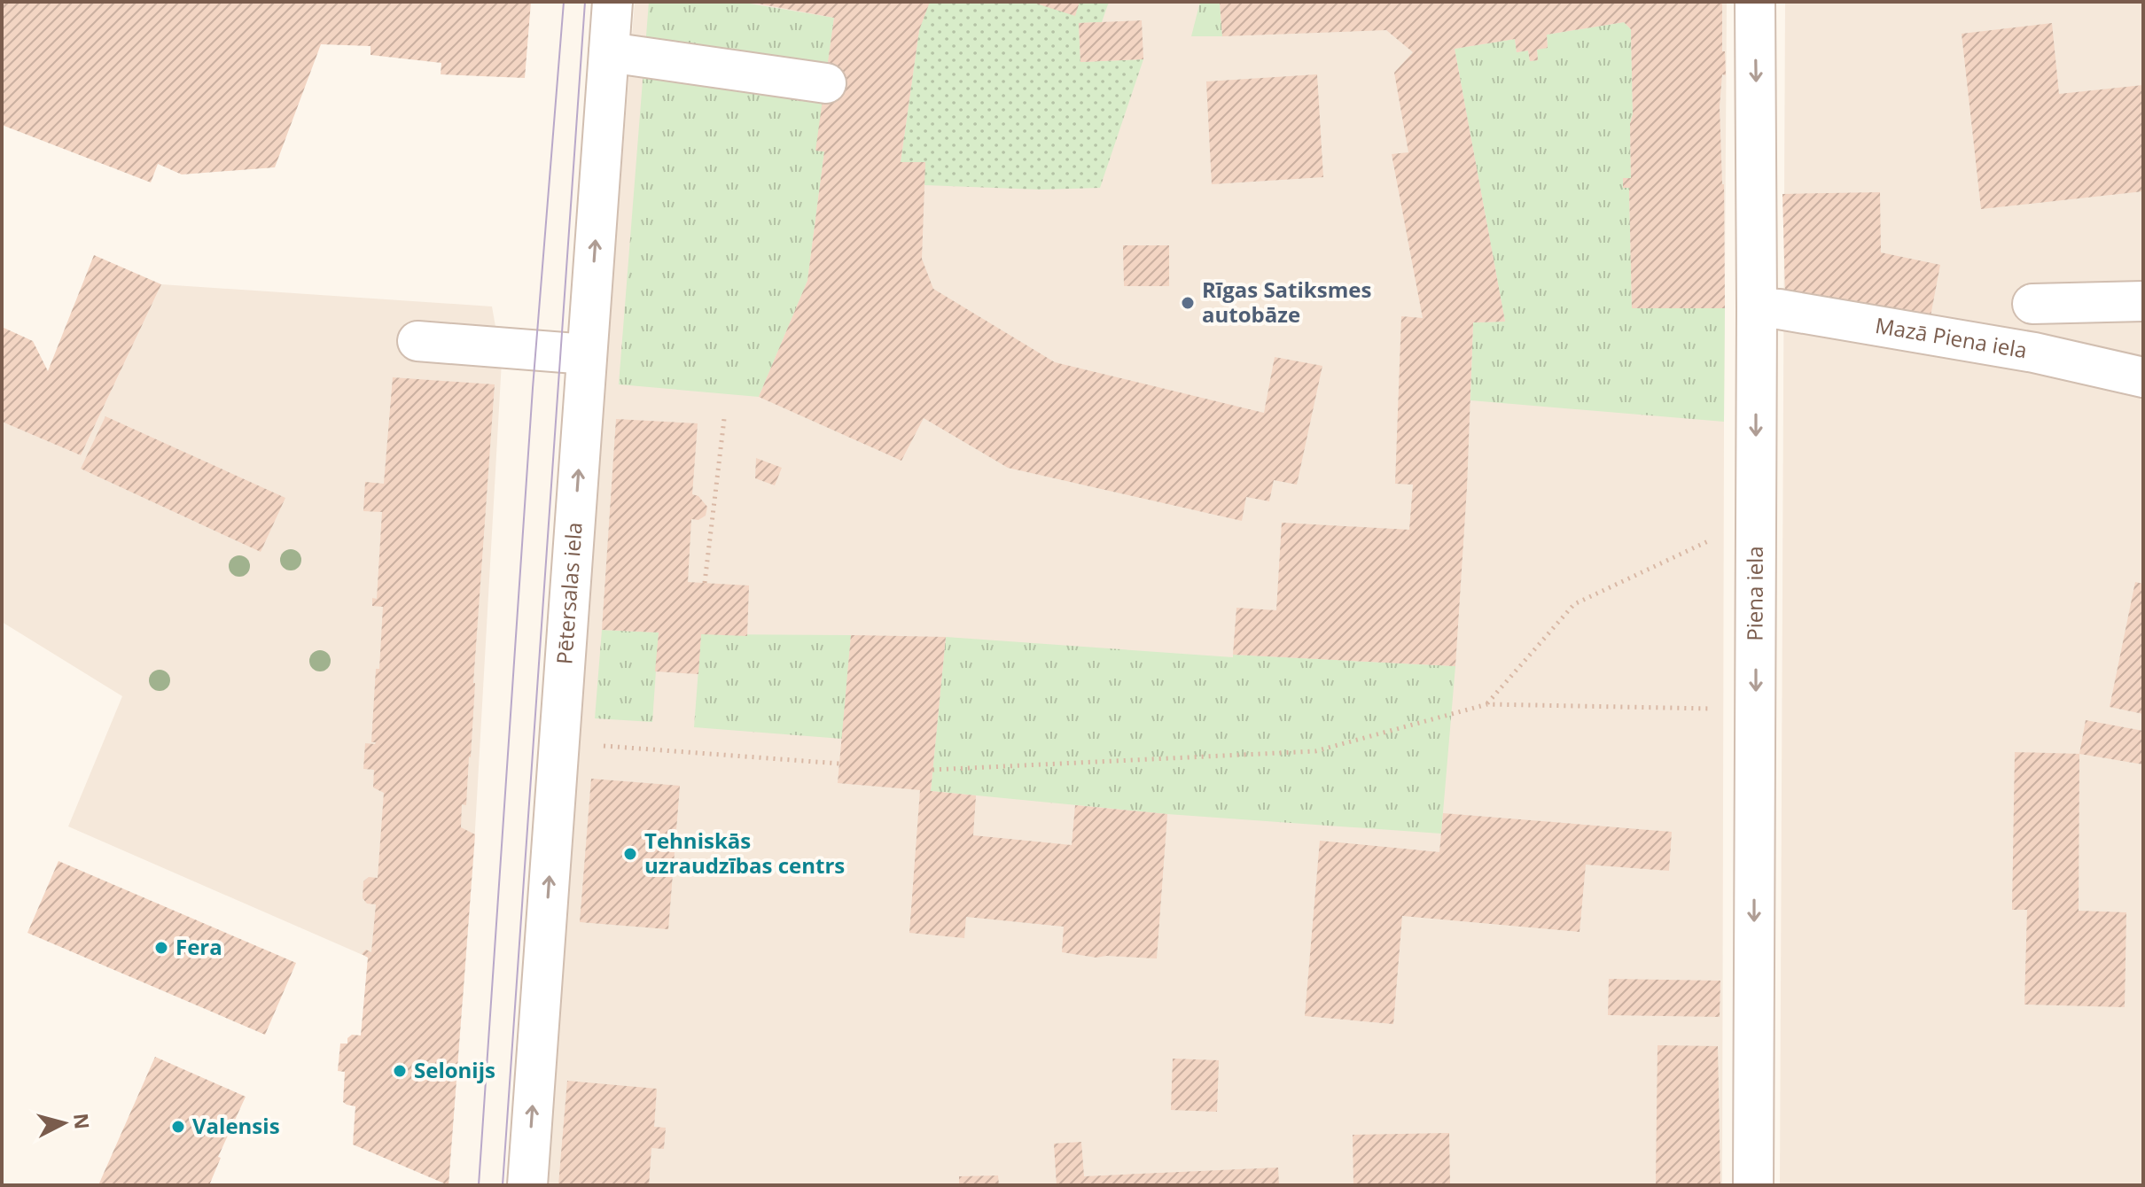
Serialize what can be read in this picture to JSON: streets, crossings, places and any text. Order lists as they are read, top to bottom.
{
  "streets": {
    "street": ["Mazā Piena iela", "Pētersalas iela", "Piena iela"]
  },
  "crossings": [
    ["Mazā Piena iela", "Piena iela"]
  ],
  "one_way": ["Pētersalas iela", "Piena iela"],
  "places": [
    "Rīgas Satiksmes autobāze",
    "Tehniskās uzraudzības centrs",
    "Fera",
    "Selonijs",
    "Valensis"
  ],
  "north": "right"
}
